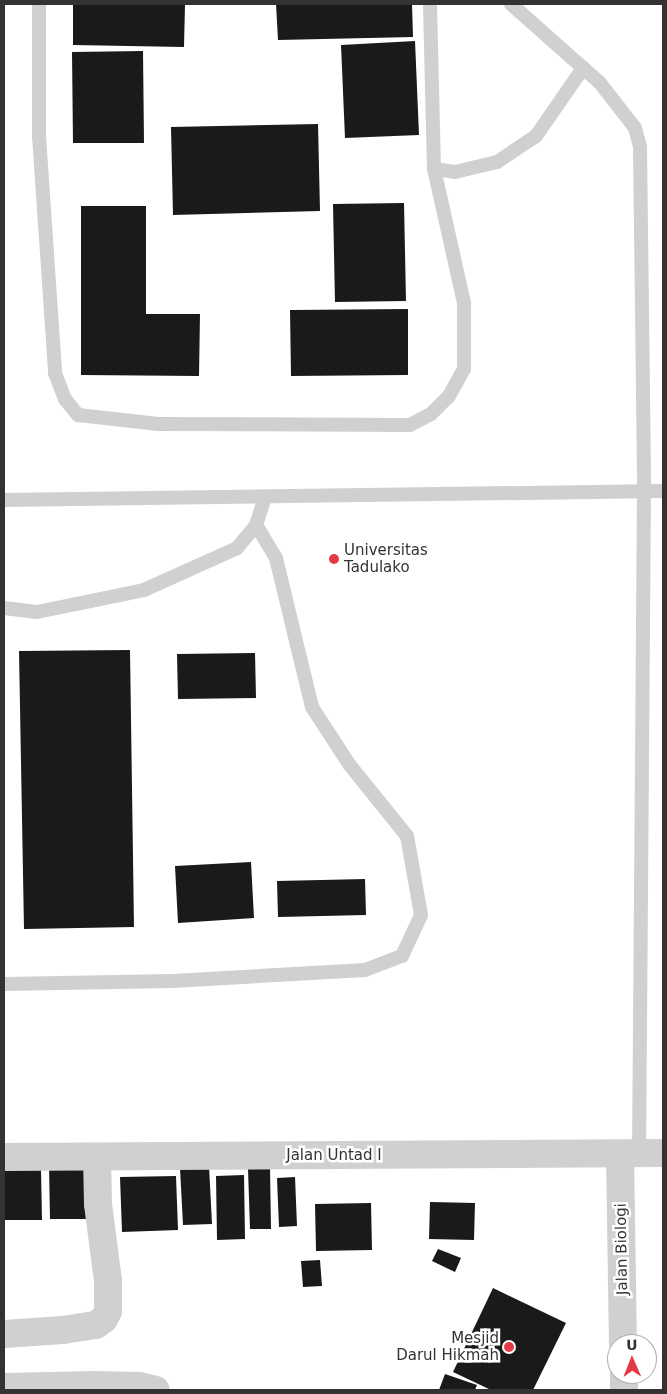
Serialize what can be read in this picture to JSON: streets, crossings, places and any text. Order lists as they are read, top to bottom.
{
  "streets": {
    "street": ["Jalan Untad I", "Jalan Biologi"]
  },
  "crossings": [
    ["Jalan Untad I", "Jalan Biologi"]
  ],
  "places": ["Universitas Tadulako", "Mesjid Darul Hikmah"],
  "north": "top"
}
